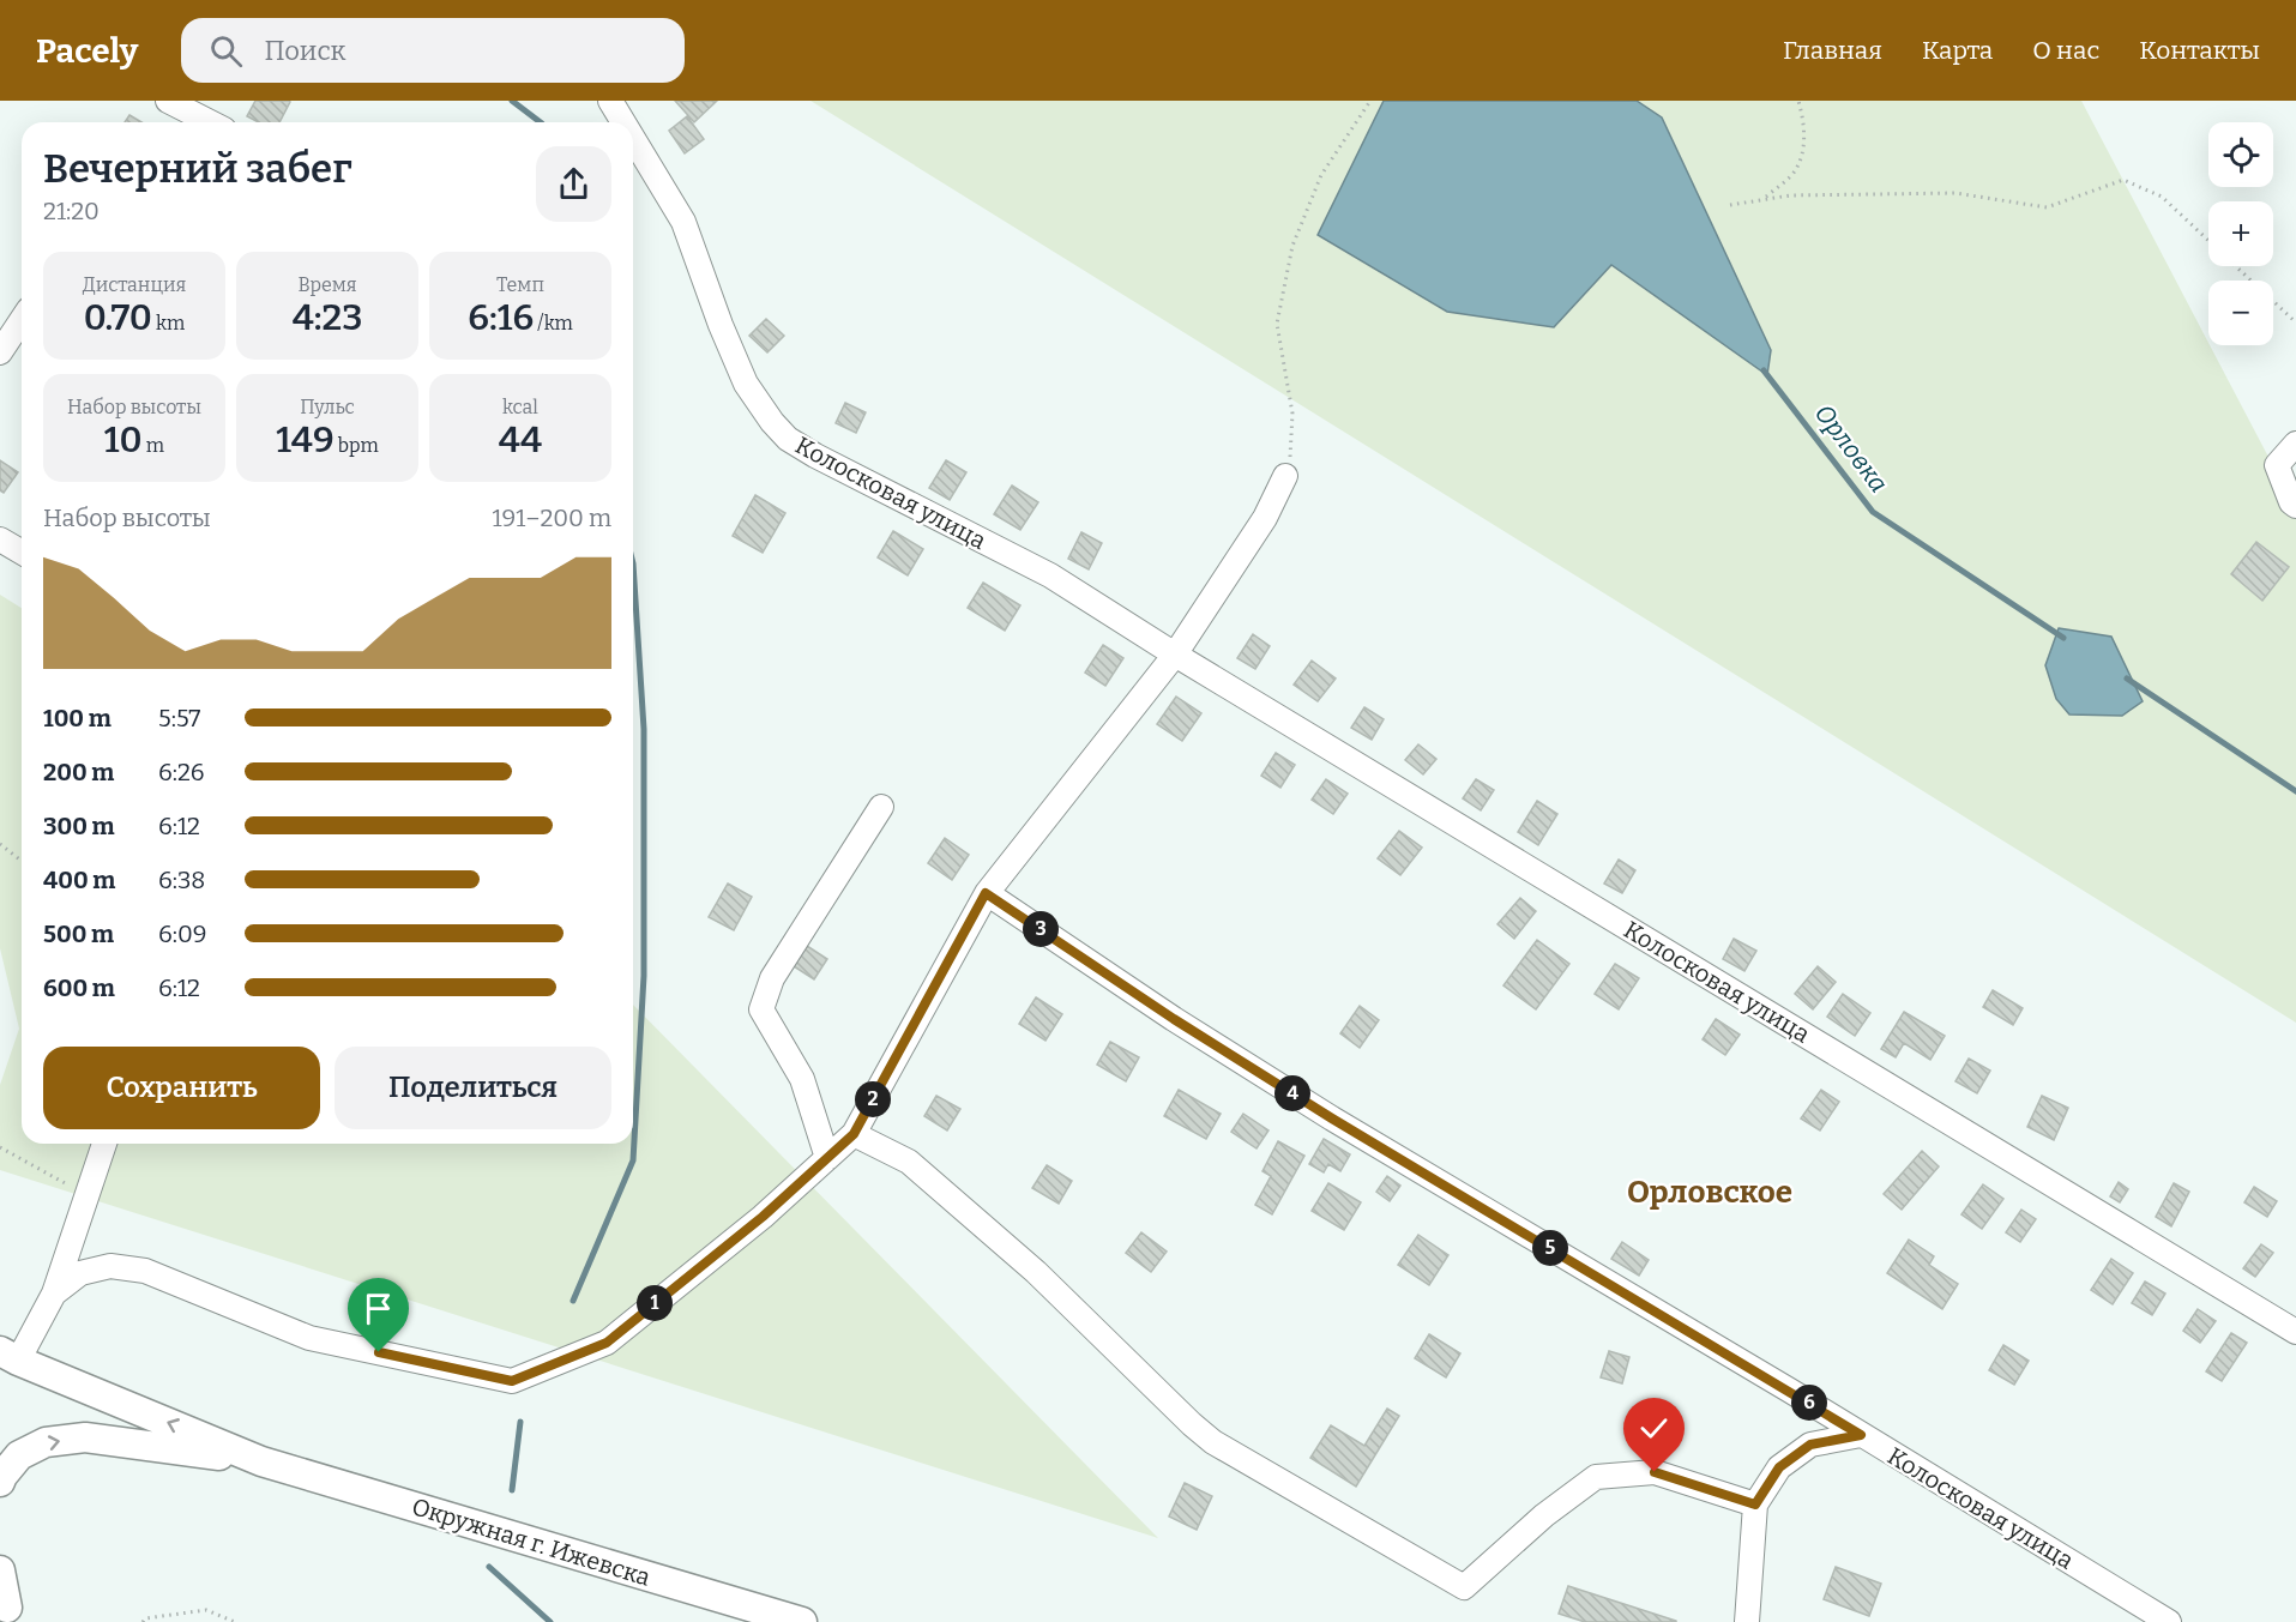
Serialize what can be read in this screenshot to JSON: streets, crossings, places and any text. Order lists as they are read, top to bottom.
{
  "streets": {
    "main road": ["Окружная г. Ижевска"],
    "street": ["Колосковая улица"]
  },
  "districts": ["Орловское"],
  "water": ["Орловка"],
  "page": {
    "header": "Pacely",
    "search": "Поиск",
    "nav": [
      "Главная",
      "Карта",
      "О нас",
      "Контакты"
    ],
    "map_buttons": ["+", "−"],
    "heading": ["Вечерний забег", "21:20"],
    "stats": [
      ["Дистанция", "0.70 km"],
      ["Время", "4:23"],
      ["Темп", "6:16 /km"],
      ["Набор высоты", "10 m"],
      ["Пульс", "149 bpm"],
      ["kcal", "44"]
    ],
    "chart": ["Набор высоты", "191–200 m"],
    "list": [
      {
        "name": "100 m",
        "note": "5:57"
      },
      {
        "name": "200 m",
        "note": "6:26"
      },
      {
        "name": "300 m",
        "note": "6:12"
      },
      {
        "name": "400 m",
        "note": "6:38"
      },
      {
        "name": "500 m",
        "note": "6:09"
      },
      {
        "name": "600 m",
        "note": "6:12"
      }
    ],
    "pins": [
      "3",
      "4",
      "2",
      "5",
      "1",
      "6"
    ],
    "buttons": ["Сохранить", "Поделиться"]
  }
}
